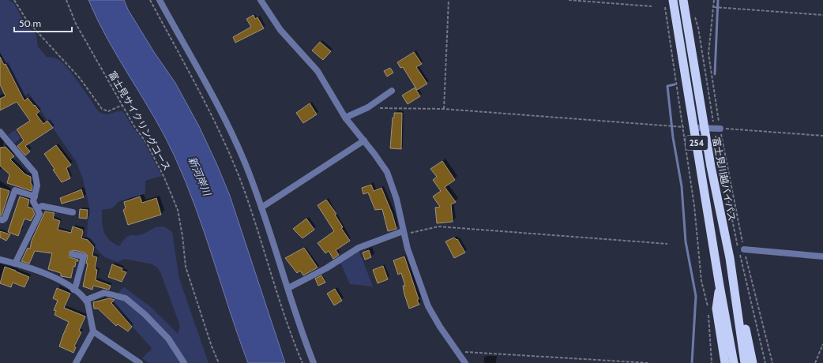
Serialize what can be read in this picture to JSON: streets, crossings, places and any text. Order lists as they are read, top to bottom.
{
  "streets": {
    "highway": ["254", "富士見川越バイパス"],
    "path": ["富士見サイクリングコース"]
  },
  "crossings": [
    ["254", "富士見川越バイパス"]
  ],
  "water": ["新河岸川"],
  "scale_bar": "50 m"
}
